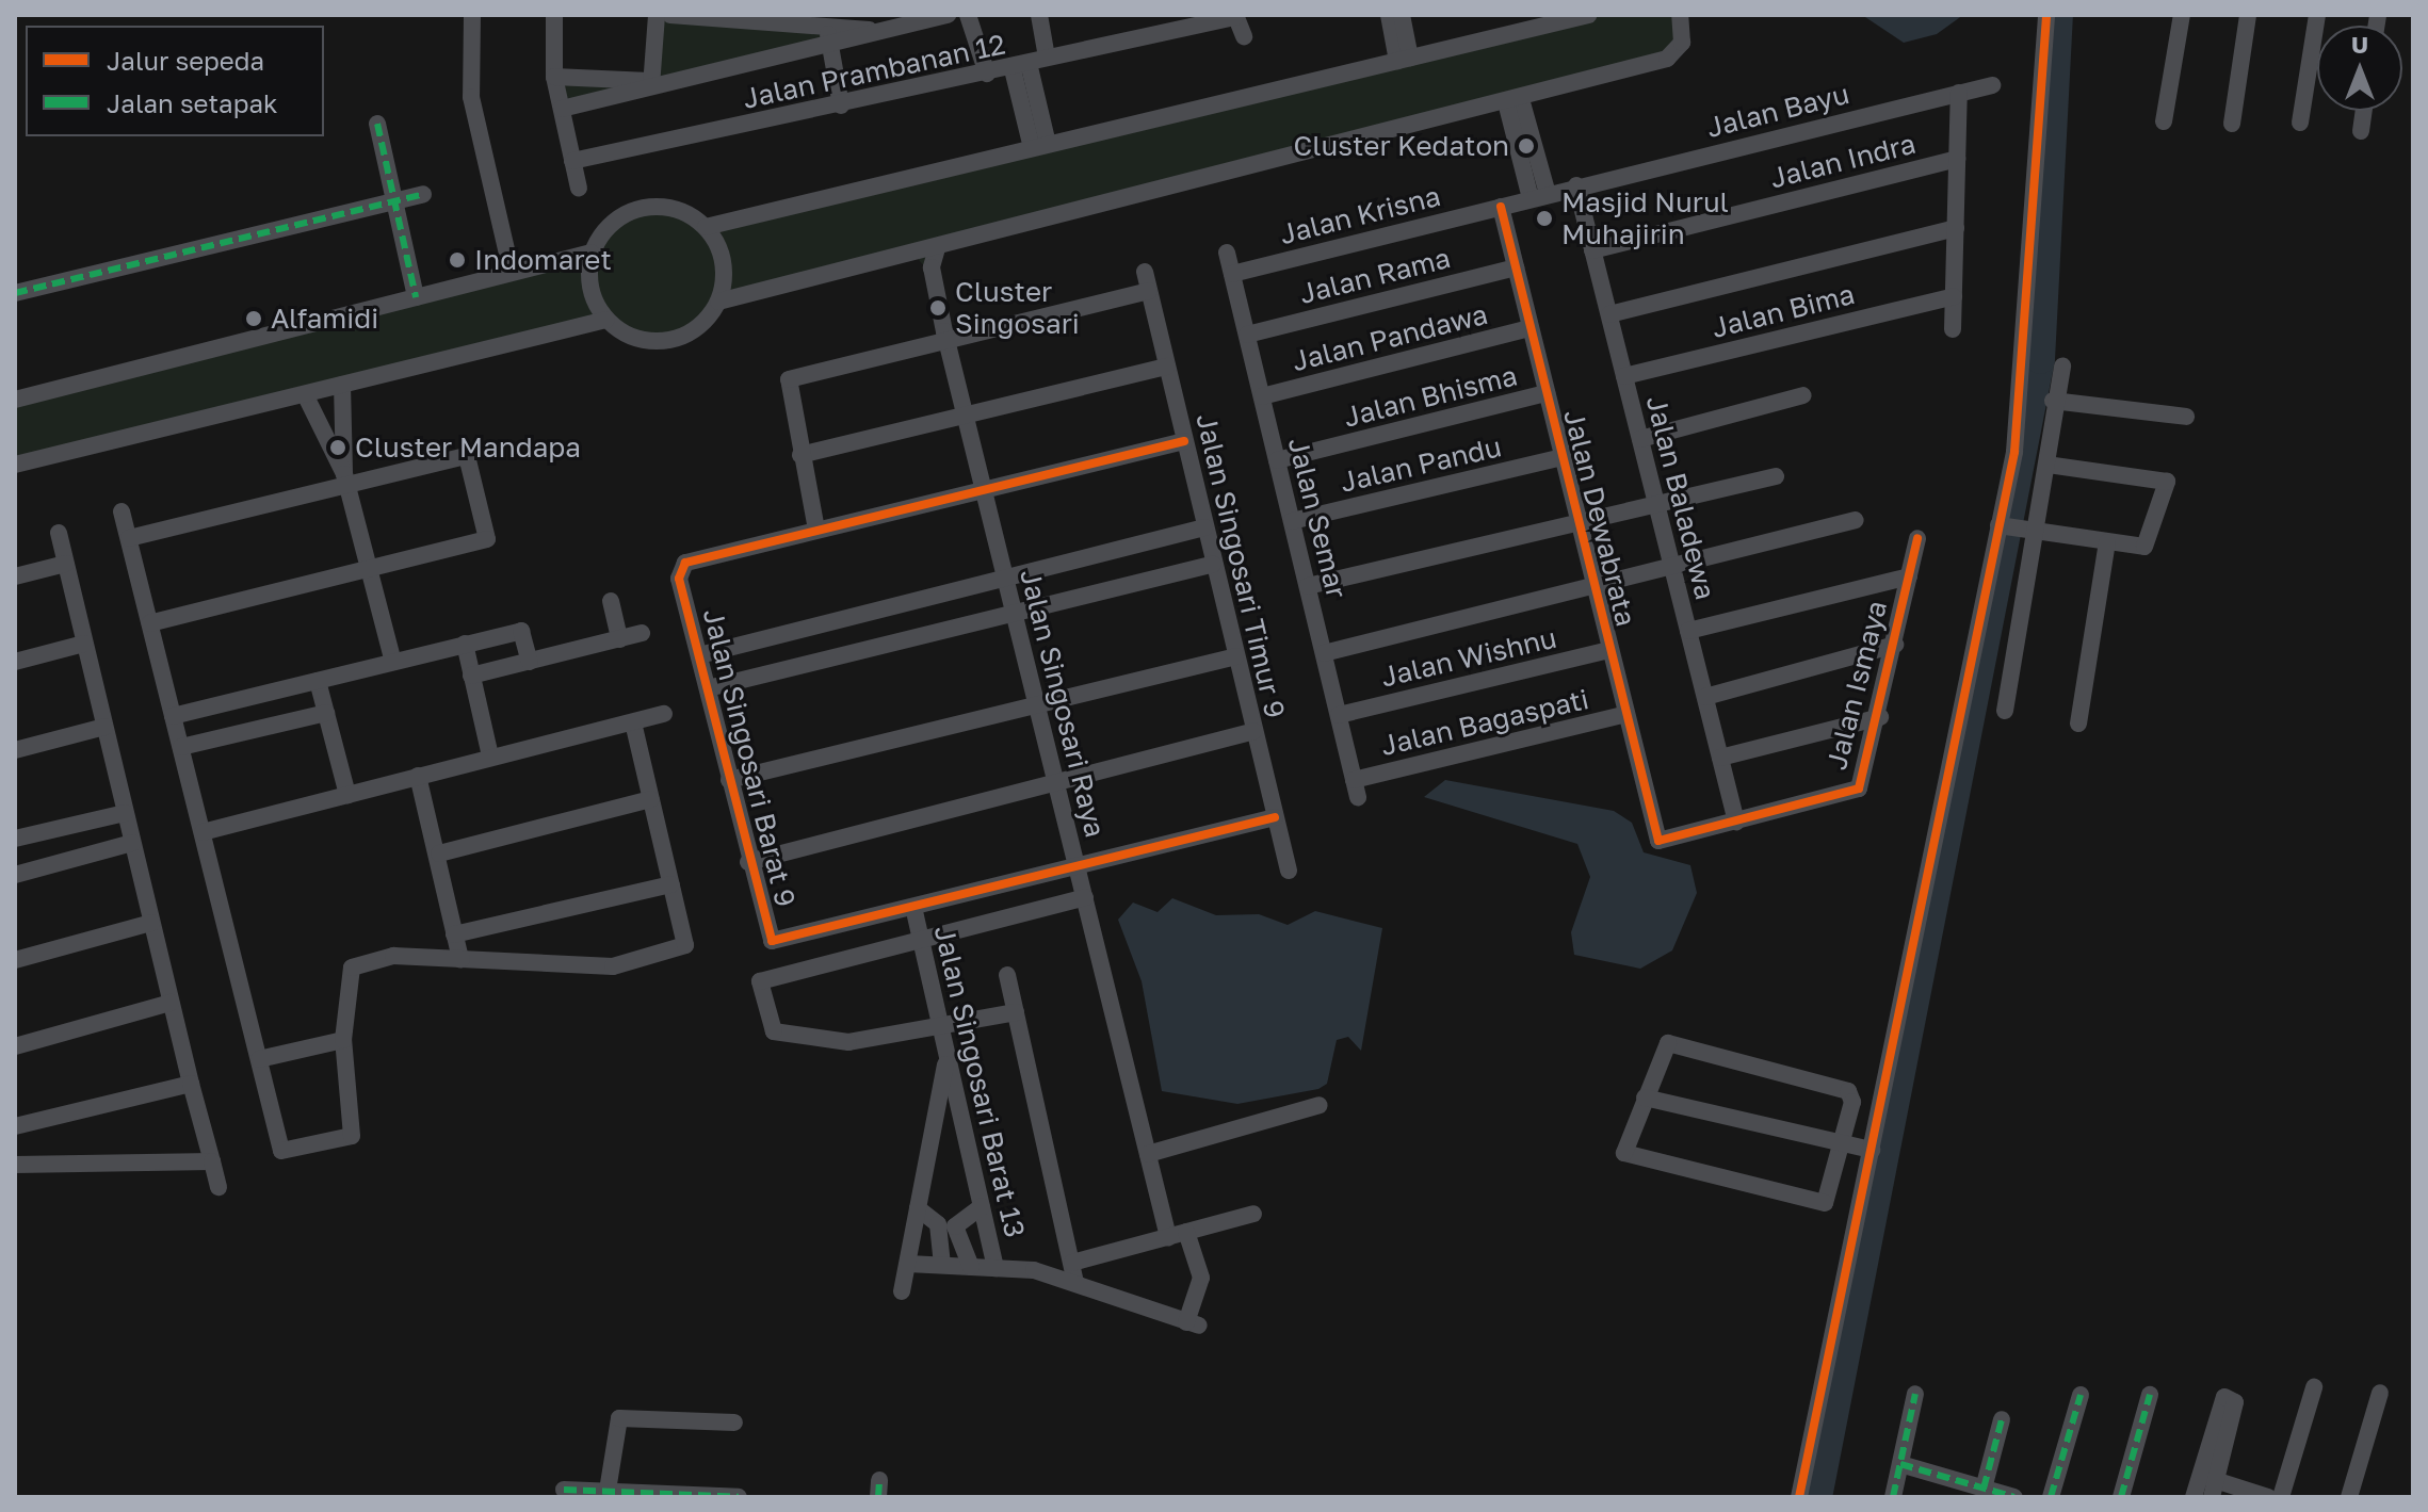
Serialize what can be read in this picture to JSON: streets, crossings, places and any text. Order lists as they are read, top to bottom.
{
  "streets": {
    "street": [
      "Jalan Prambanan 12",
      "Jalan Bayu",
      "Jalan Indra",
      "Jalan Krisna",
      "Jalan Rama",
      "Jalan Bima",
      "Jalan Pandawa",
      "Jalan Bhisma",
      "Jalan Pandu",
      "Jalan Baladewa",
      "Jalan Semar",
      "Jalan Dewabrata",
      "Jalan Singosari Timur 9",
      "Jalan Wishnu",
      "Jalan Ismaya",
      "Jalan Singosari Raya",
      "Jalan Bagaspati",
      "Jalan Singosari Barat 9",
      "Jalan Singosari Barat 13"
    ]
  },
  "crossings": [
    ["Jalan Bayu", "Jalan Krisna"],
    ["Jalan Bayu", "Jalan Baladewa"],
    ["Jalan Indra", "Jalan Baladewa"],
    ["Jalan Krisna", "Jalan Semar"],
    ["Jalan Krisna", "Jalan Dewabrata"],
    ["Jalan Rama", "Jalan Semar"],
    ["Jalan Rama", "Jalan Dewabrata"],
    ["Jalan Bima", "Jalan Baladewa"],
    ["Jalan Pandawa", "Jalan Semar"],
    ["Jalan Pandawa", "Jalan Dewabrata"],
    ["Jalan Bhisma", "Jalan Semar"],
    ["Jalan Bhisma", "Jalan Dewabrata"],
    ["Jalan Pandu", "Jalan Semar"],
    ["Jalan Pandu", "Jalan Dewabrata"],
    ["Jalan Baladewa", "Jalan Ismaya"],
    ["Jalan Semar", "Jalan Wishnu"],
    ["Jalan Semar", "Jalan Bagaspati"],
    ["Jalan Dewabrata", "Jalan Wishnu"],
    ["Jalan Dewabrata", "Jalan Ismaya"],
    ["Jalan Dewabrata", "Jalan Bagaspati"],
    ["Jalan Singosari Barat 9", "Jalan Singosari Barat 13"]
  ],
  "places": [
    "Cluster Kedaton",
    "Masjid Nurul Muhajirin",
    "Indomaret",
    "Cluster Singosari",
    "Alfamidi",
    "Cluster Mandapa"
  ],
  "legend": ["Jalur sepeda", "Jalan setapak"],
  "north": "top"
}
